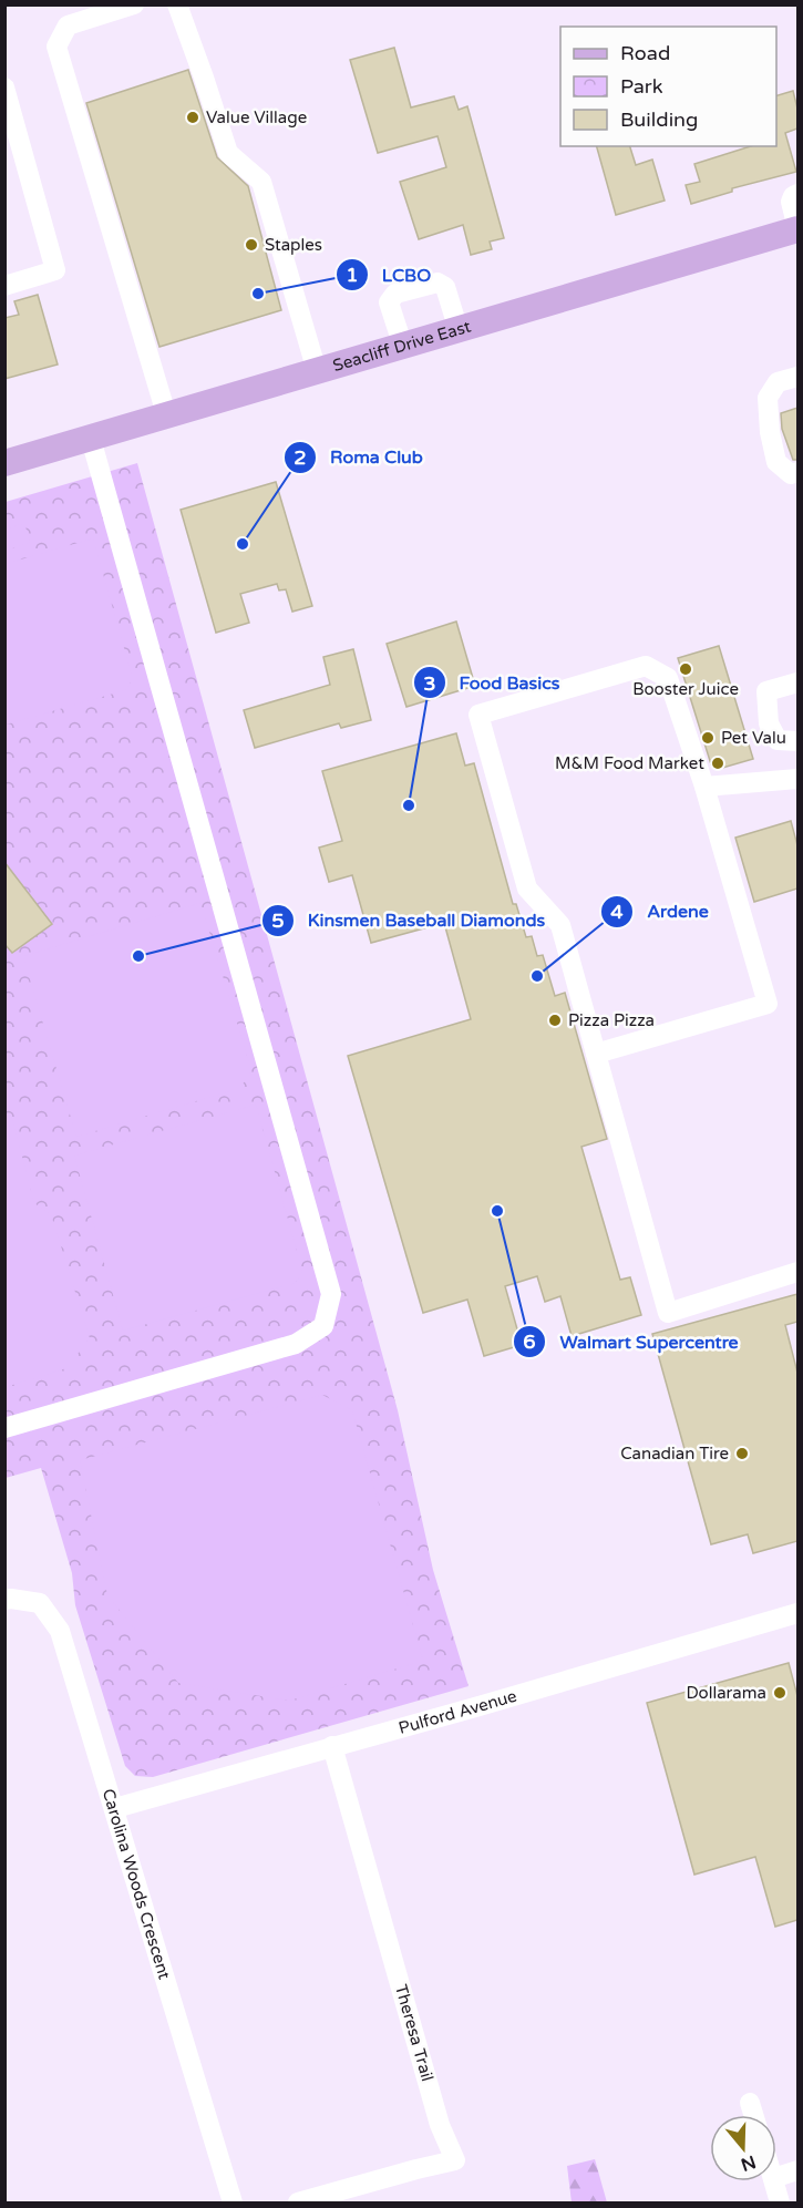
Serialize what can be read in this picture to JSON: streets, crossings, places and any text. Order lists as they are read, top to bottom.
{
  "streets": {
    "main road": ["Seacliff Drive East"],
    "street": ["Pulford Avenue", "Carolina Woods Crescent", "Theresa Trail"]
  },
  "crossings": [
    ["Pulford Avenue", "Carolina Woods Crescent"],
    ["Pulford Avenue", "Theresa Trail"]
  ],
  "places": [
    "Value Village",
    "Staples",
    "LCBO",
    "Roma Club",
    "Booster Juice",
    "Pet Valu",
    "M&M Food Market",
    "Food Basics",
    "Kinsmen Baseball Diamonds",
    "Ardene",
    "Pizza Pizza",
    "Walmart Supercentre",
    "Canadian Tire",
    "Dollarama"
  ],
  "legend": ["Road", "Park", "Building"],
  "north": "bottom"
}
